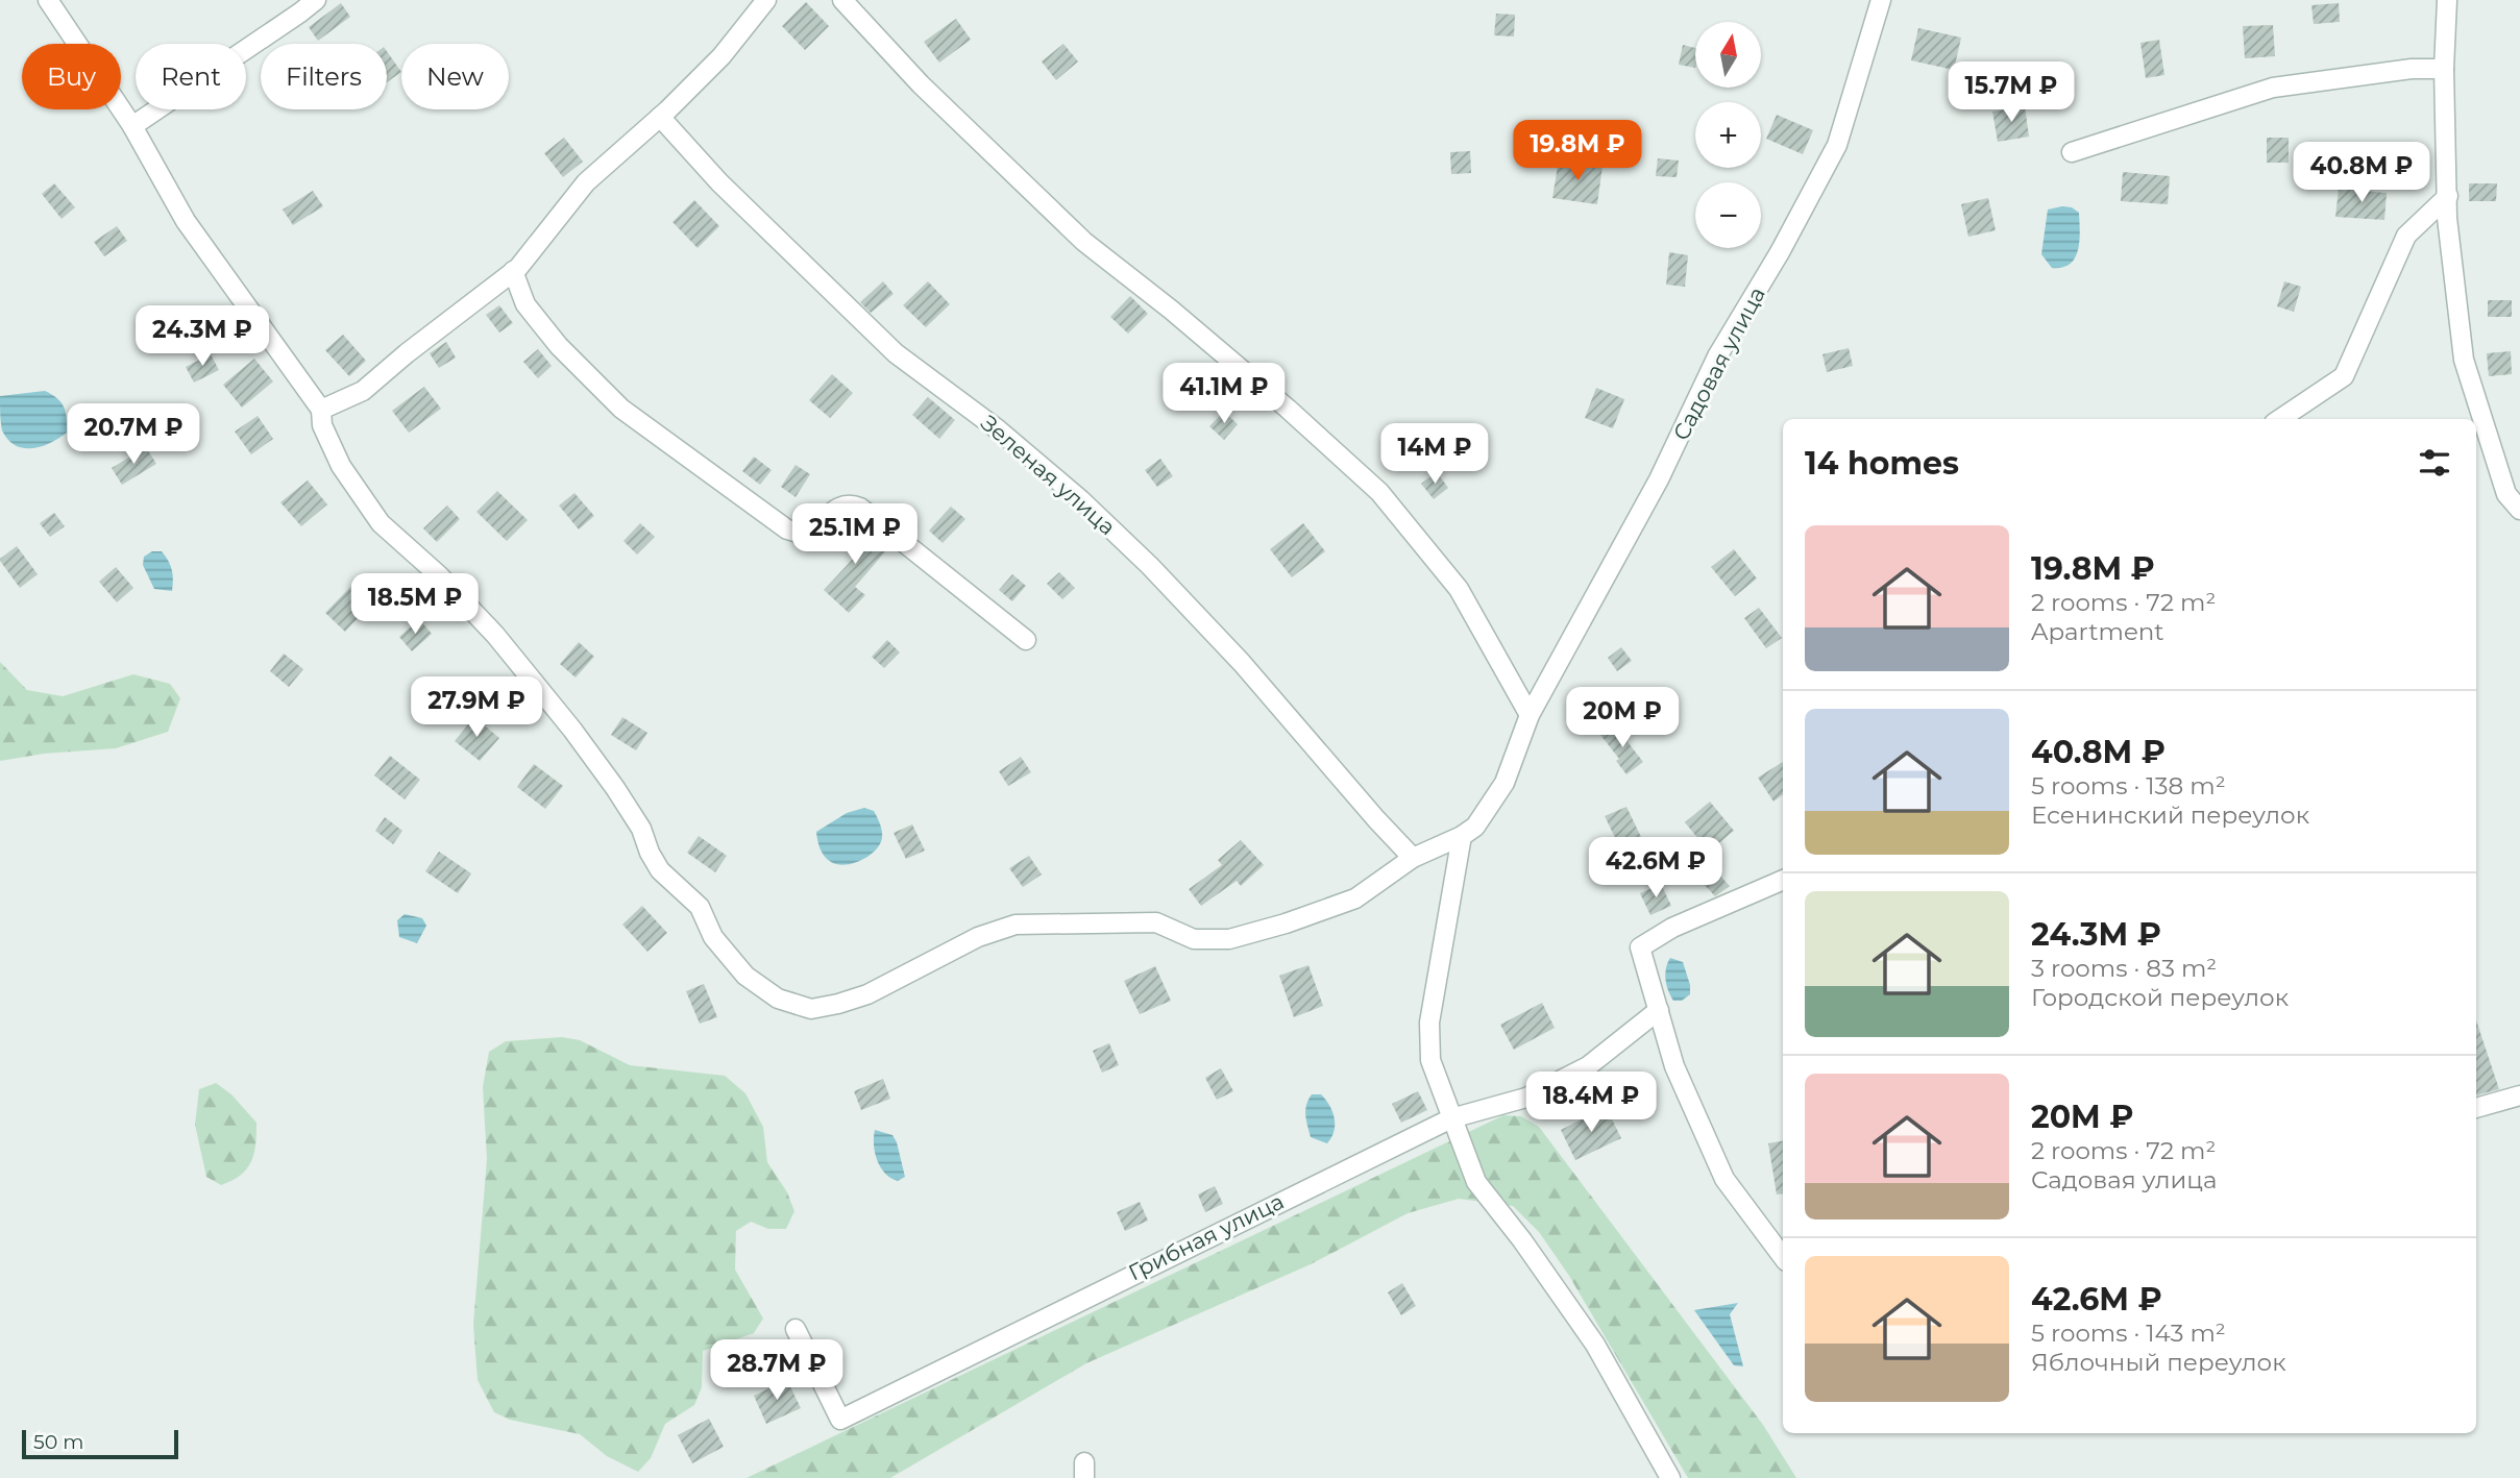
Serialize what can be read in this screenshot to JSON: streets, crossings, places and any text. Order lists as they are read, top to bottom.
{
  "streets": {
    "street": ["Садовая улица", "Зеленая улица", "Грибная улица"]
  },
  "scale_bar": "50 m",
  "north": "top",
  "page": {
    "map_buttons": ["+", "−"],
    "chip": [
      "Buy",
      "Rent",
      "Filters",
      "New"
    ],
    "price": [
      "15.7M ₽",
      "19.8M ₽",
      "40.8M ₽",
      "24.3M ₽",
      "41.1M ₽",
      "20.7M ₽",
      "14M ₽",
      "25.1M ₽",
      "18.5M ₽",
      "27.9M ₽",
      "20M ₽",
      "42.6M ₽",
      "18.4M ₽",
      "28.7M ₽"
    ],
    "heading": "14 homes",
    "list": [
      {
        "name": "19.8M ₽",
        "note": "2 rooms · 72 m² · Apartment"
      },
      {
        "name": "40.8M ₽",
        "note": "5 rooms · 138 m² · Есенинский переулок"
      },
      {
        "name": "24.3M ₽",
        "note": "3 rooms · 83 m² · Городской переулок"
      },
      {
        "name": "20M ₽",
        "note": "2 rooms · 72 m² · Садовая улица"
      },
      {
        "name": "42.6M ₽",
        "note": "5 rooms · 143 m² · Яблочный переулок"
      }
    ],
    "scale": "50 m"
  }
}
